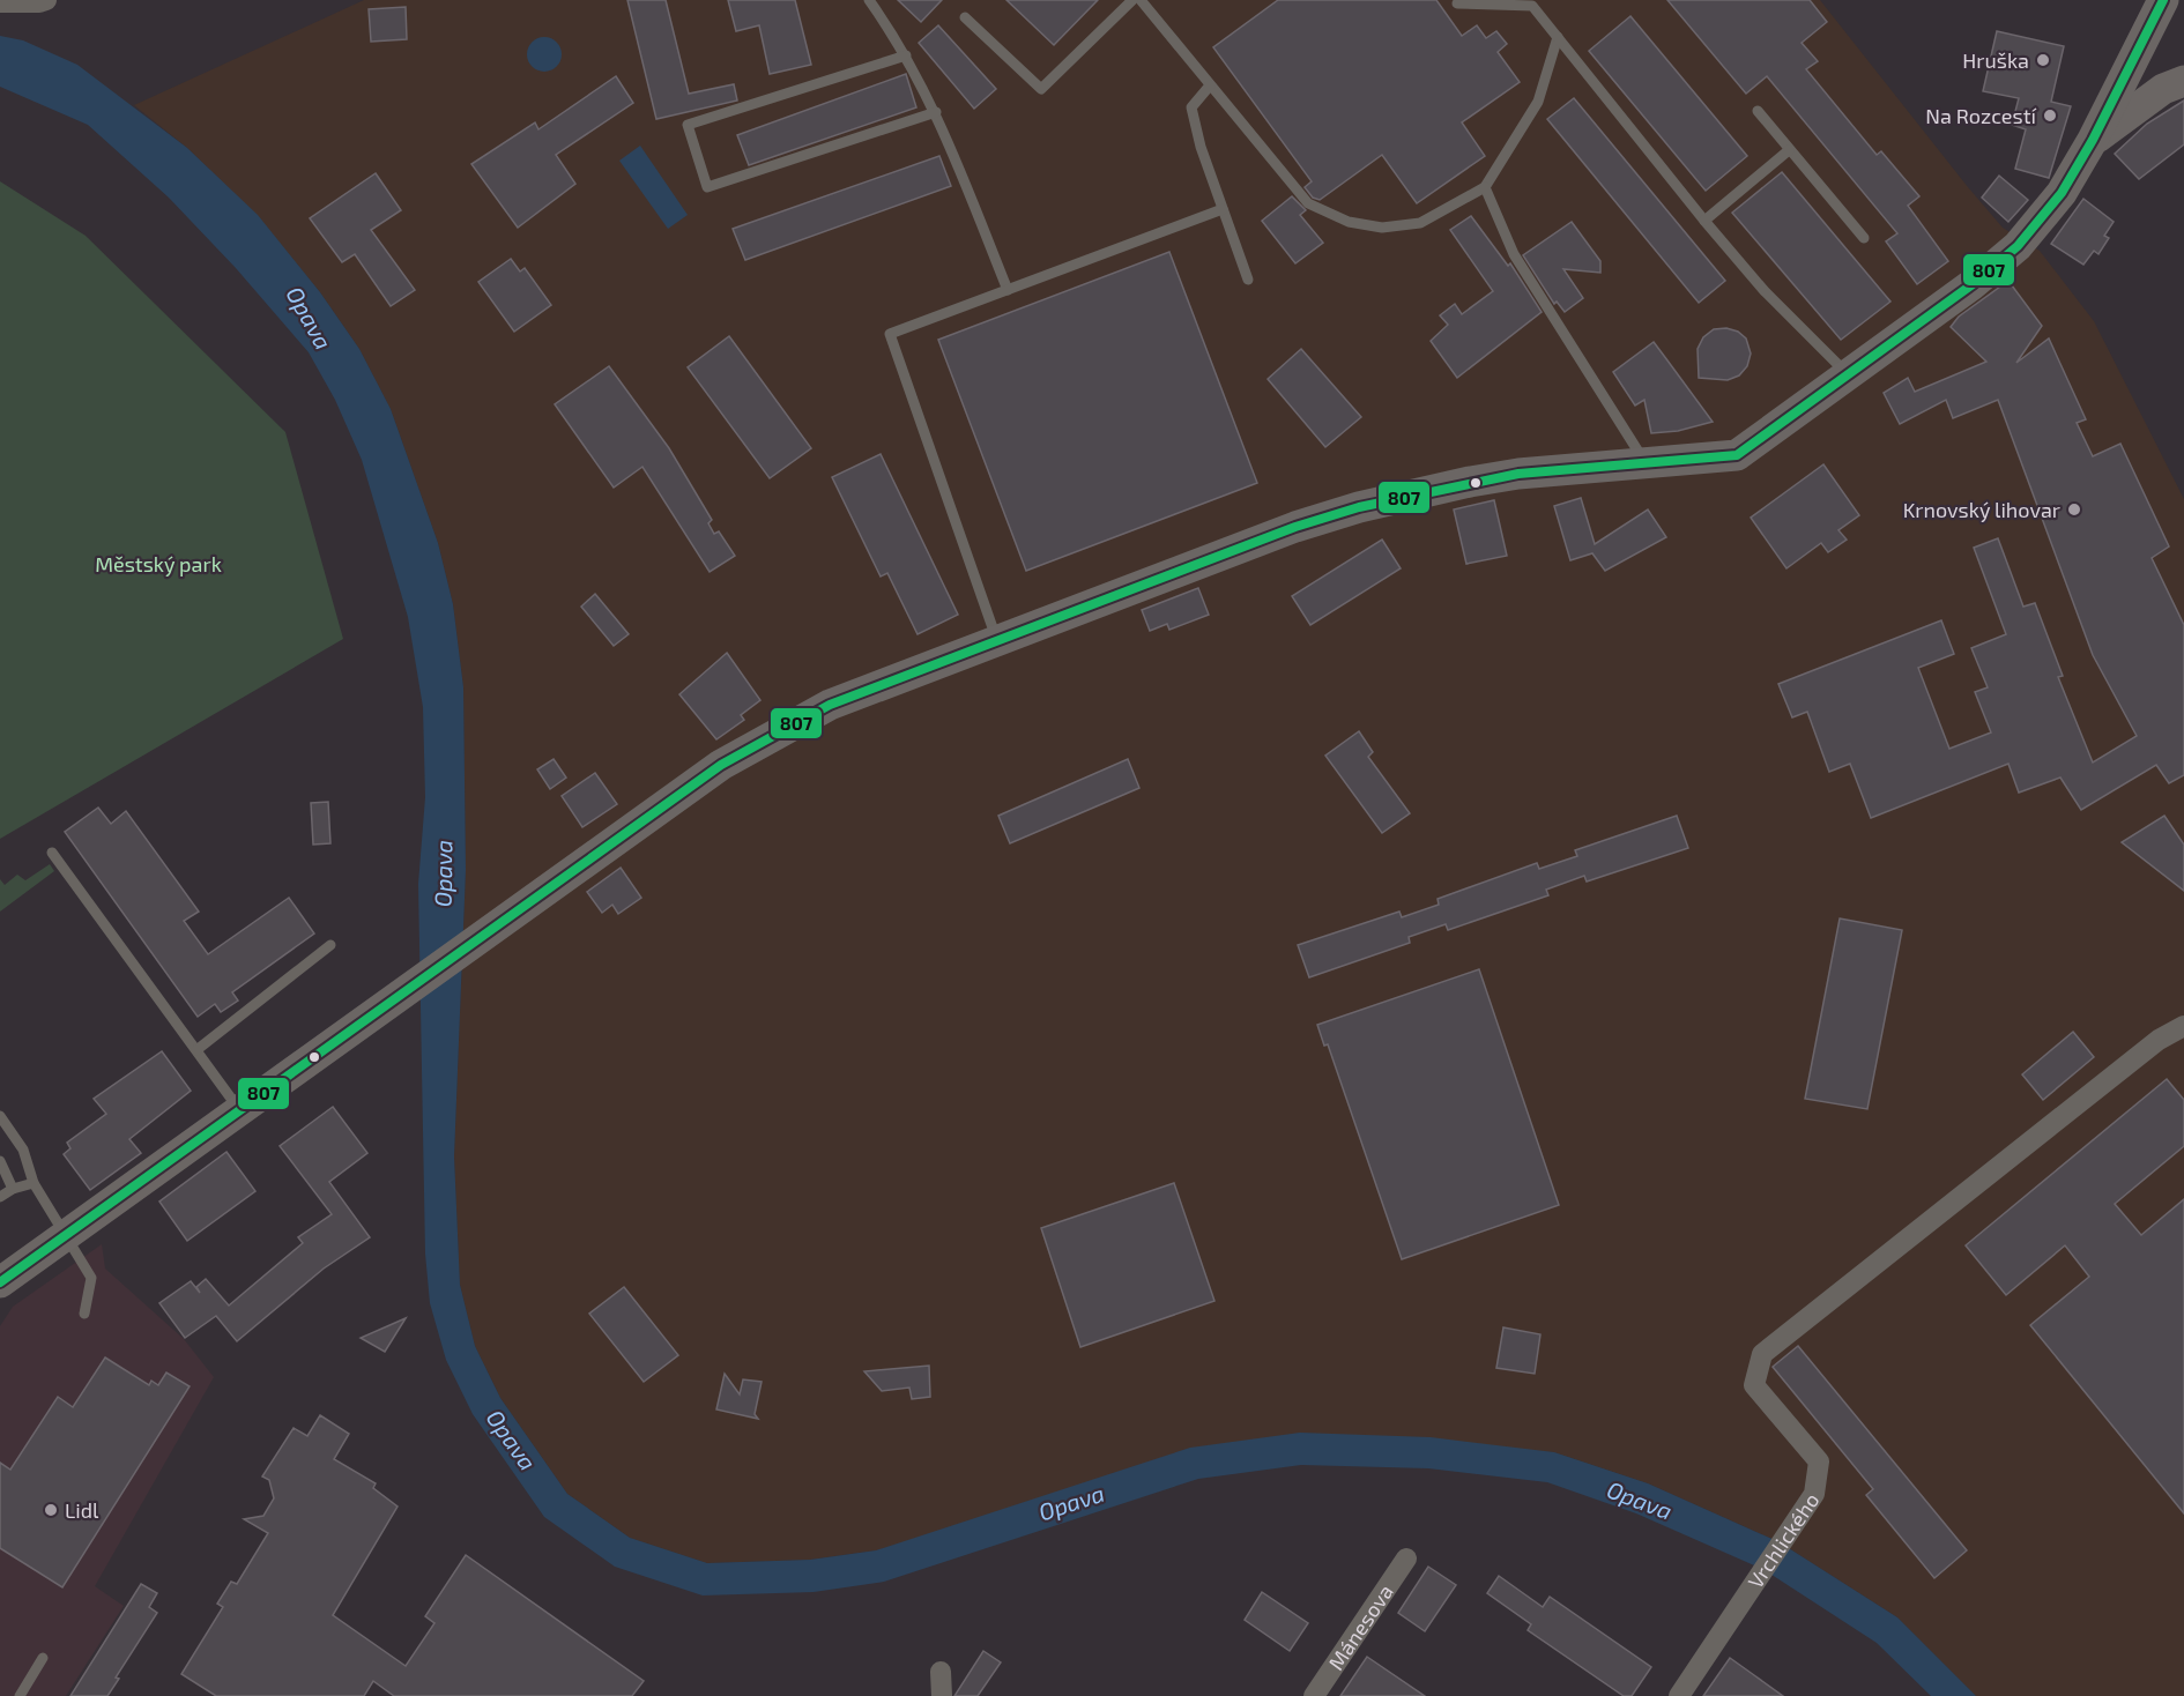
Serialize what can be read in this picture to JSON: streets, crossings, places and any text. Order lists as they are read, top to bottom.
{
  "streets": {
    "street": ["Vrchlického", "Mánesova"]
  },
  "water": ["Opava"],
  "parks": ["Městský park"],
  "places": [
    "Hruška",
    "Na Rozcestí",
    "Krnovský lihovar",
    "Lidl"
  ],
  "lines": ["transit line 807"]
}
